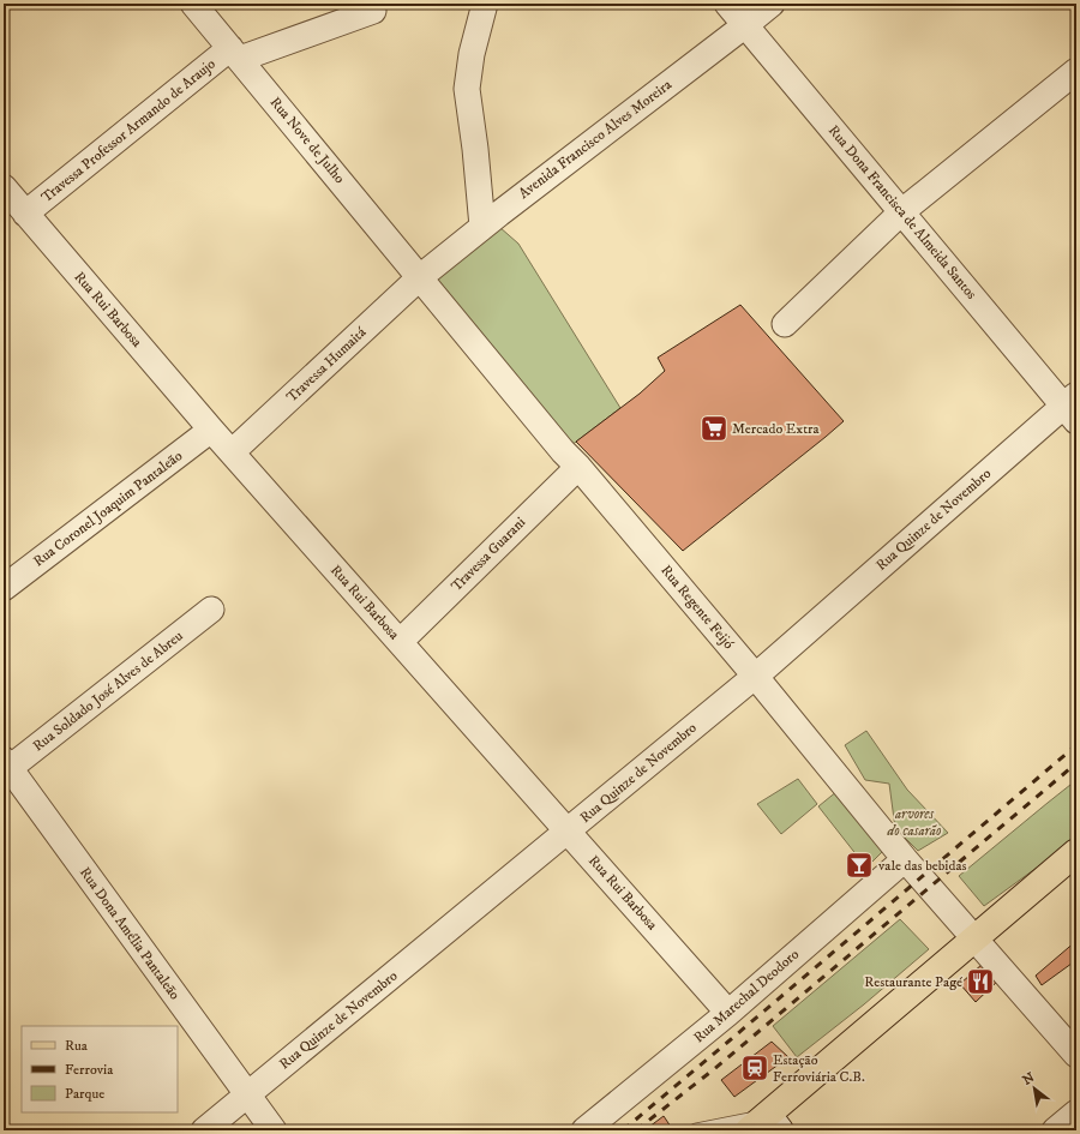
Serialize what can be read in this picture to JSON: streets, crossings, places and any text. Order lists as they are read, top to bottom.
{
  "streets": {
    "street": [
      "Travessa Professor Armando de Araujo",
      "Avenida Francisco Alves Moreira",
      "Rua Nove de Julho",
      "Rua Dona Francisca de Almeida Santos",
      "Rua Rui Barbosa",
      "Travessa Humaitá",
      "Rua Coronel Joaquim Pantaleão",
      "Rua Quinze de Novembro",
      "Travessa Guarani",
      "Rua Regente Feijó",
      "Rua Soldado José Alves de Abreu",
      "Rua Dona Amélia Pantaleão",
      "Rua Marechal Deodoro"
    ]
  },
  "crossings": [
    ["Travessa Professor Armando de Araujo", "Rua Nove de Julho"],
    ["Travessa Professor Armando de Araujo", "Rua Rui Barbosa"],
    ["Avenida Francisco Alves Moreira", "Rua Nove de Julho"],
    ["Avenida Francisco Alves Moreira", "Rua Dona Francisca de Almeida Santos"],
    ["Avenida Francisco Alves Moreira", "Travessa Humaitá"],
    ["Avenida Francisco Alves Moreira", "Rua Regente Feijó"],
    ["Rua Nove de Julho", "Travessa Humaitá"],
    ["Rua Nove de Julho", "Rua Regente Feijó"],
    ["Rua Dona Francisca de Almeida Santos", "Rua Quinze de Novembro"],
    ["Rua Rui Barbosa", "Travessa Humaitá"],
    ["Rua Rui Barbosa", "Rua Coronel Joaquim Pantaleão"],
    ["Rua Rui Barbosa", "Rua Quinze de Novembro"],
    ["Rua Rui Barbosa", "Travessa Guarani"],
    ["Rua Rui Barbosa", "Rua Marechal Deodoro"],
    ["Travessa Humaitá", "Rua Regente Feijó"],
    ["Rua Quinze de Novembro", "Rua Regente Feijó"],
    ["Rua Quinze de Novembro", "Rua Dona Amélia Pantaleão"],
    ["Travessa Guarani", "Rua Regente Feijó"],
    ["Rua Regente Feijó", "Rua Marechal Deodoro"],
    ["Rua Soldado José Alves de Abreu", "Rua Dona Amélia Pantaleão"]
  ],
  "parks": ["arvores do casarão"],
  "places": {
    "supermarket": ["Mercado Extra"],
    "bar": ["vale das bebidas"],
    "restaurant": ["Restaurante Pagé"],
    "station": ["Estação Ferroviária C.B."]
  },
  "legend": ["Rua", "Ferrovia", "Parque"],
  "north": "top left"
}
